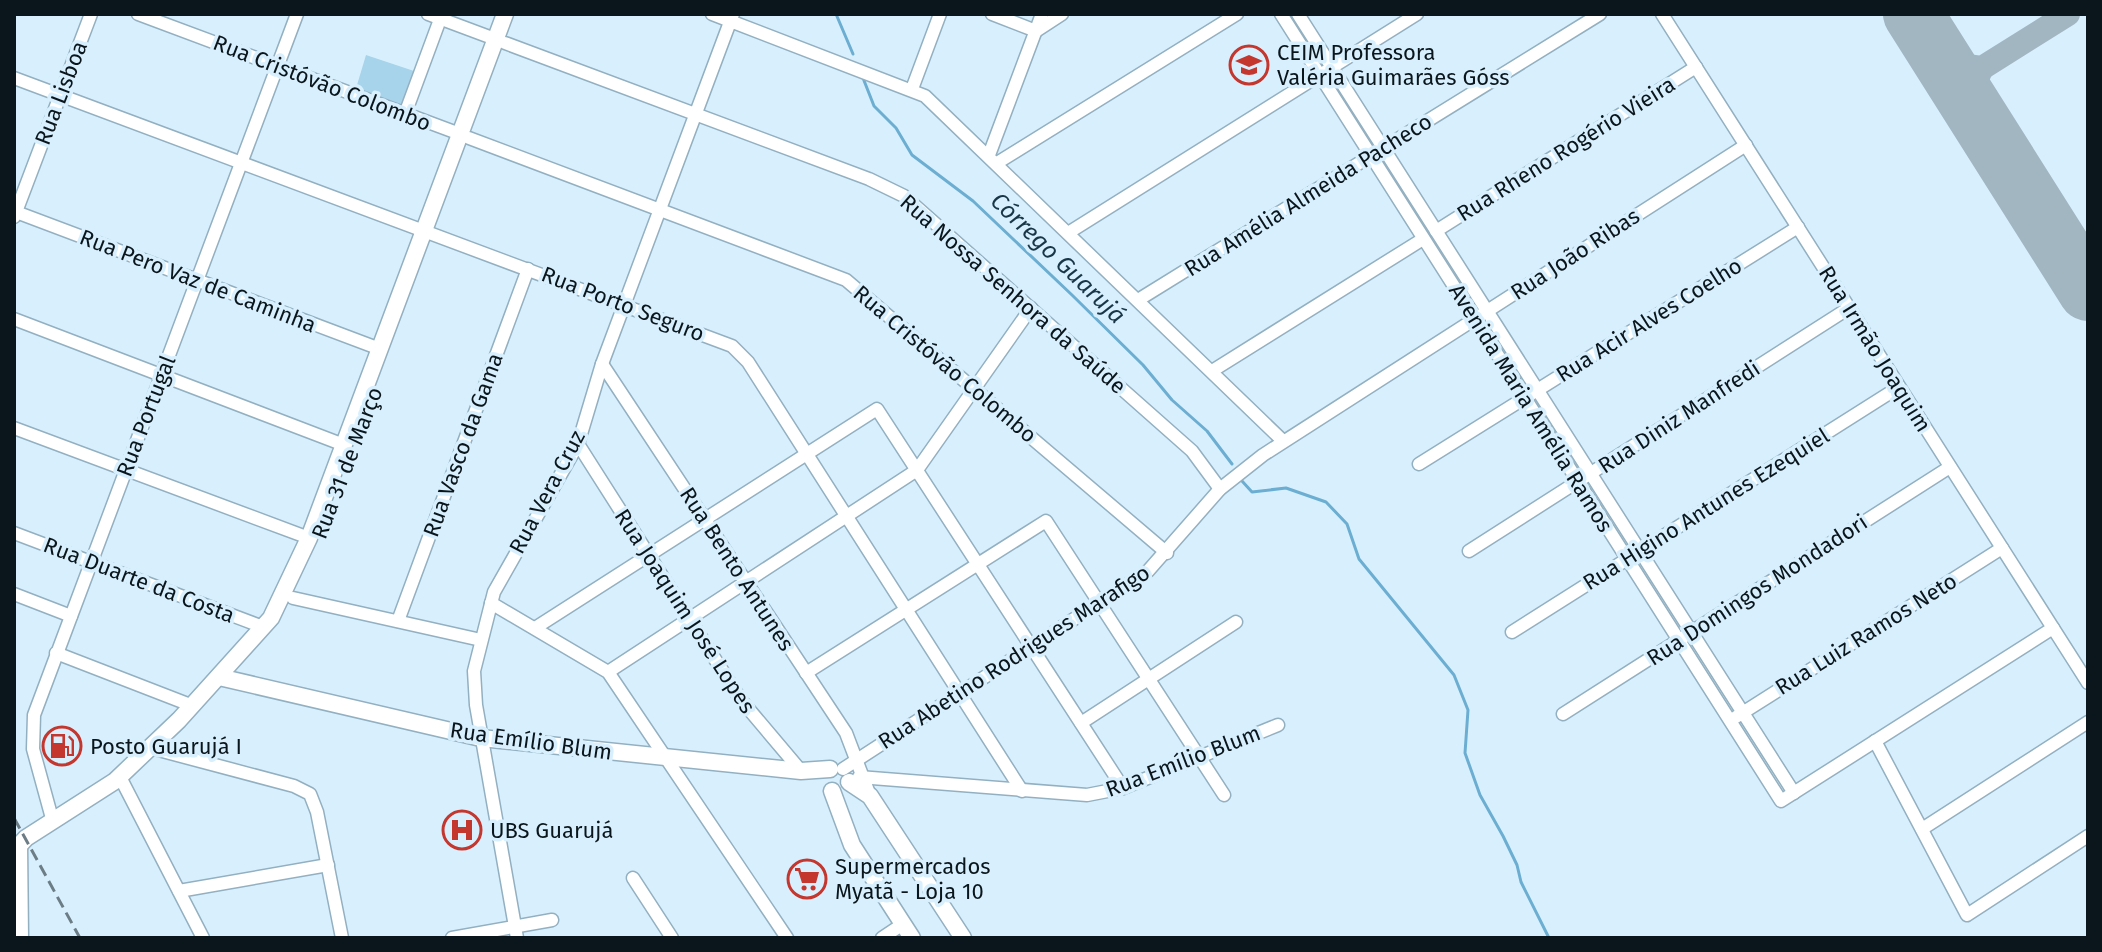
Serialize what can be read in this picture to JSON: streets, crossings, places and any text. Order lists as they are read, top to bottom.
{
  "streets": {
    "main road": ["Rua 31 de Março", "Rua Emílio Blum"],
    "street": [
      "Rua Cristóvão Colombo",
      "Rua Lisboa",
      "Rua Rheno Rogério Vieira",
      "Rua Amélia Almeida Pacheco",
      "Rua João Ribas",
      "Rua Pero Vaz de Caminha",
      "Rua Nossa Senhora da Saúde",
      "Rua Porto Seguro",
      "Rua Acir Alves Coelho",
      "Rua Irmão Joaquim",
      "Avenida Maria Amélia Ramos",
      "Rua Portugal",
      "Rua Diniz Manfredi",
      "Rua Vasco da Gama",
      "Rua Vera Cruz",
      "Rua Higino Antunes Ezequiel",
      "Rua Bento Antunes",
      "Rua Duarte da Costa",
      "Rua Domingos Mondadori",
      "Rua Joaquim José Lopes",
      "Rua Luiz Ramos Neto",
      "Rua Abetino Rodrigues Marafigo"
    ]
  },
  "crossings": [
    ["Rua Cristóvão Colombo", "Rua Portugal"],
    ["Rua Cristóvão Colombo", "Rua 31 de Março"],
    ["Rua Cristóvão Colombo", "Rua Vera Cruz"],
    ["Rua Cristóvão Colombo", "Rua Abetino Rodrigues Marafigo"],
    ["Rua Lisboa", "Rua Pero Vaz de Caminha"],
    ["Rua Lisboa", "Rua Porto Seguro"],
    ["Rua Rheno Rogério Vieira", "Rua Irmão Joaquim"],
    ["Rua Rheno Rogério Vieira", "Avenida Maria Amélia Ramos"],
    ["Rua Amélia Almeida Pacheco", "Avenida Maria Amélia Ramos"],
    ["Rua João Ribas", "Rua Irmão Joaquim"],
    ["Rua João Ribas", "Avenida Maria Amélia Ramos"],
    ["Rua João Ribas", "Rua Abetino Rodrigues Marafigo"],
    ["Rua Pero Vaz de Caminha", "Rua Portugal"],
    ["Rua Pero Vaz de Caminha", "Rua 31 de Março"],
    ["Rua Nossa Senhora da Saúde", "Rua 31 de Março"],
    ["Rua Nossa Senhora da Saúde", "Rua Vera Cruz"],
    ["Rua Nossa Senhora da Saúde", "Rua Abetino Rodrigues Marafigo"],
    ["Rua Porto Seguro", "Rua Portugal"],
    ["Rua Porto Seguro", "Rua Vasco da Gama"],
    ["Rua Porto Seguro", "Rua 31 de Março"],
    ["Rua Porto Seguro", "Rua Vera Cruz"],
    ["Rua Porto Seguro", "Rua Abetino Rodrigues Marafigo"],
    ["Rua Porto Seguro", "Rua Emílio Blum"],
    ["Rua Acir Alves Coelho", "Rua Irmão Joaquim"],
    ["Rua Acir Alves Coelho", "Avenida Maria Amélia Ramos"],
    ["Rua Irmão Joaquim", "Rua Diniz Manfredi"],
    ["Rua Irmão Joaquim", "Rua Higino Antunes Ezequiel"],
    ["Rua Irmão Joaquim", "Rua Domingos Mondadori"],
    ["Rua Irmão Joaquim", "Rua Luiz Ramos Neto"],
    ["Avenida Maria Amélia Ramos", "Rua Diniz Manfredi"],
    ["Avenida Maria Amélia Ramos", "Rua Higino Antunes Ezequiel"],
    ["Avenida Maria Amélia Ramos", "Rua Domingos Mondadori"],
    ["Avenida Maria Amélia Ramos", "Rua Luiz Ramos Neto"],
    ["Rua Portugal", "Rua 31 de Março"],
    ["Rua Portugal", "Rua Duarte da Costa"],
    ["Rua 31 de Março", "Rua Duarte da Costa"],
    ["Rua 31 de Março", "Rua Emílio Blum"],
    ["Rua Vera Cruz", "Rua Bento Antunes"],
    ["Rua Vera Cruz", "Rua Joaquim José Lopes"],
    ["Rua Vera Cruz", "Rua Emílio Blum"],
    ["Rua Bento Antunes", "Rua Abetino Rodrigues Marafigo"],
    ["Rua Bento Antunes", "Rua Emílio Blum"],
    ["Rua Joaquim José Lopes", "Rua Emílio Blum"],
    ["Rua Abetino Rodrigues Marafigo", "Rua Emílio Blum"]
  ],
  "water": ["Córrego Guarujá"],
  "places": {
    "school or university": ["CEIM Professora Valéria Guimarães Góss"],
    "fuel station": ["Posto Guarujá I"],
    "hospital": ["UBS Guarujá"],
    "supermarket": ["Supermercados Myatã - Loja 10"]
  }
}
